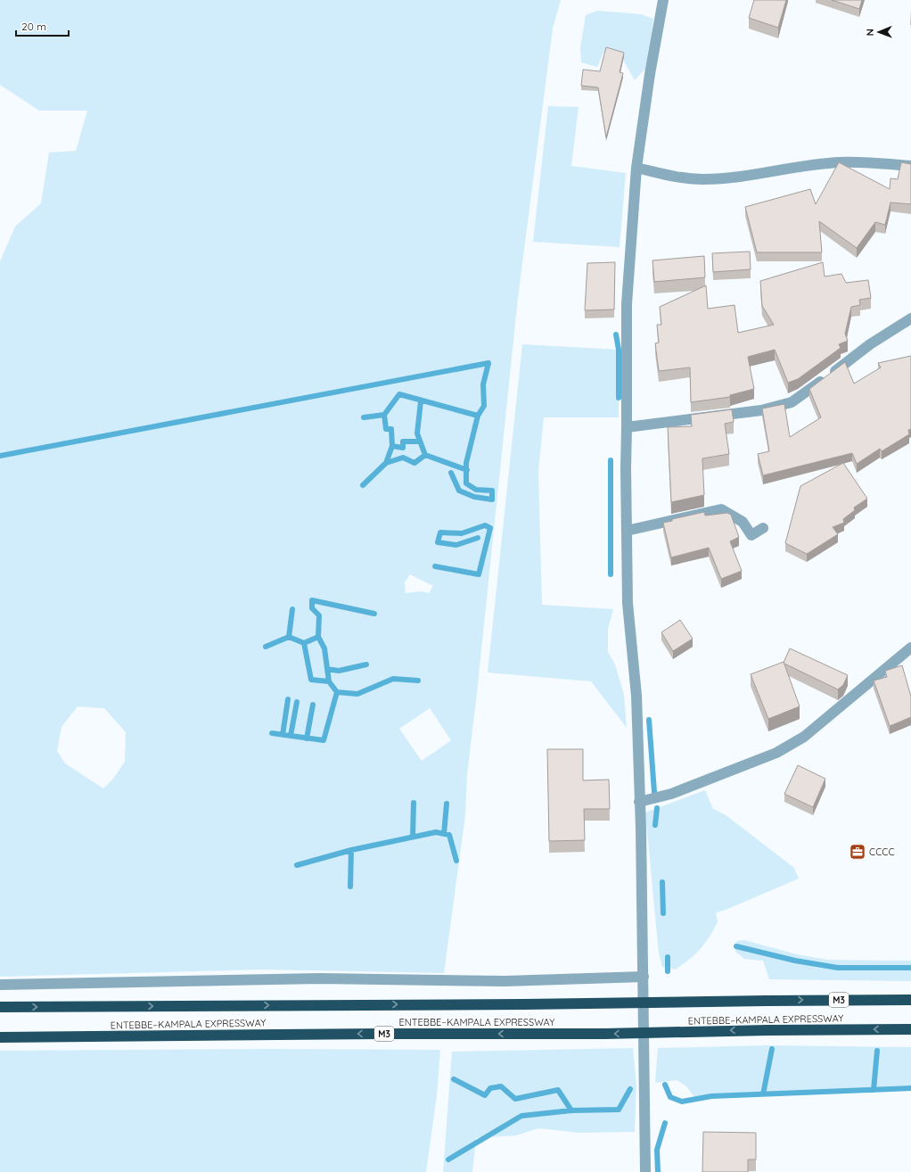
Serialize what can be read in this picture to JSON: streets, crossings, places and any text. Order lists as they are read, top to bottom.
{
  "streets": {
    "highway": ["M3", "ENTEBBE–KAMPALA EXPRESSWAY"]
  },
  "places": {
    "office": ["CCCC"]
  },
  "scale_bar": "20 m",
  "north": "left"
}
